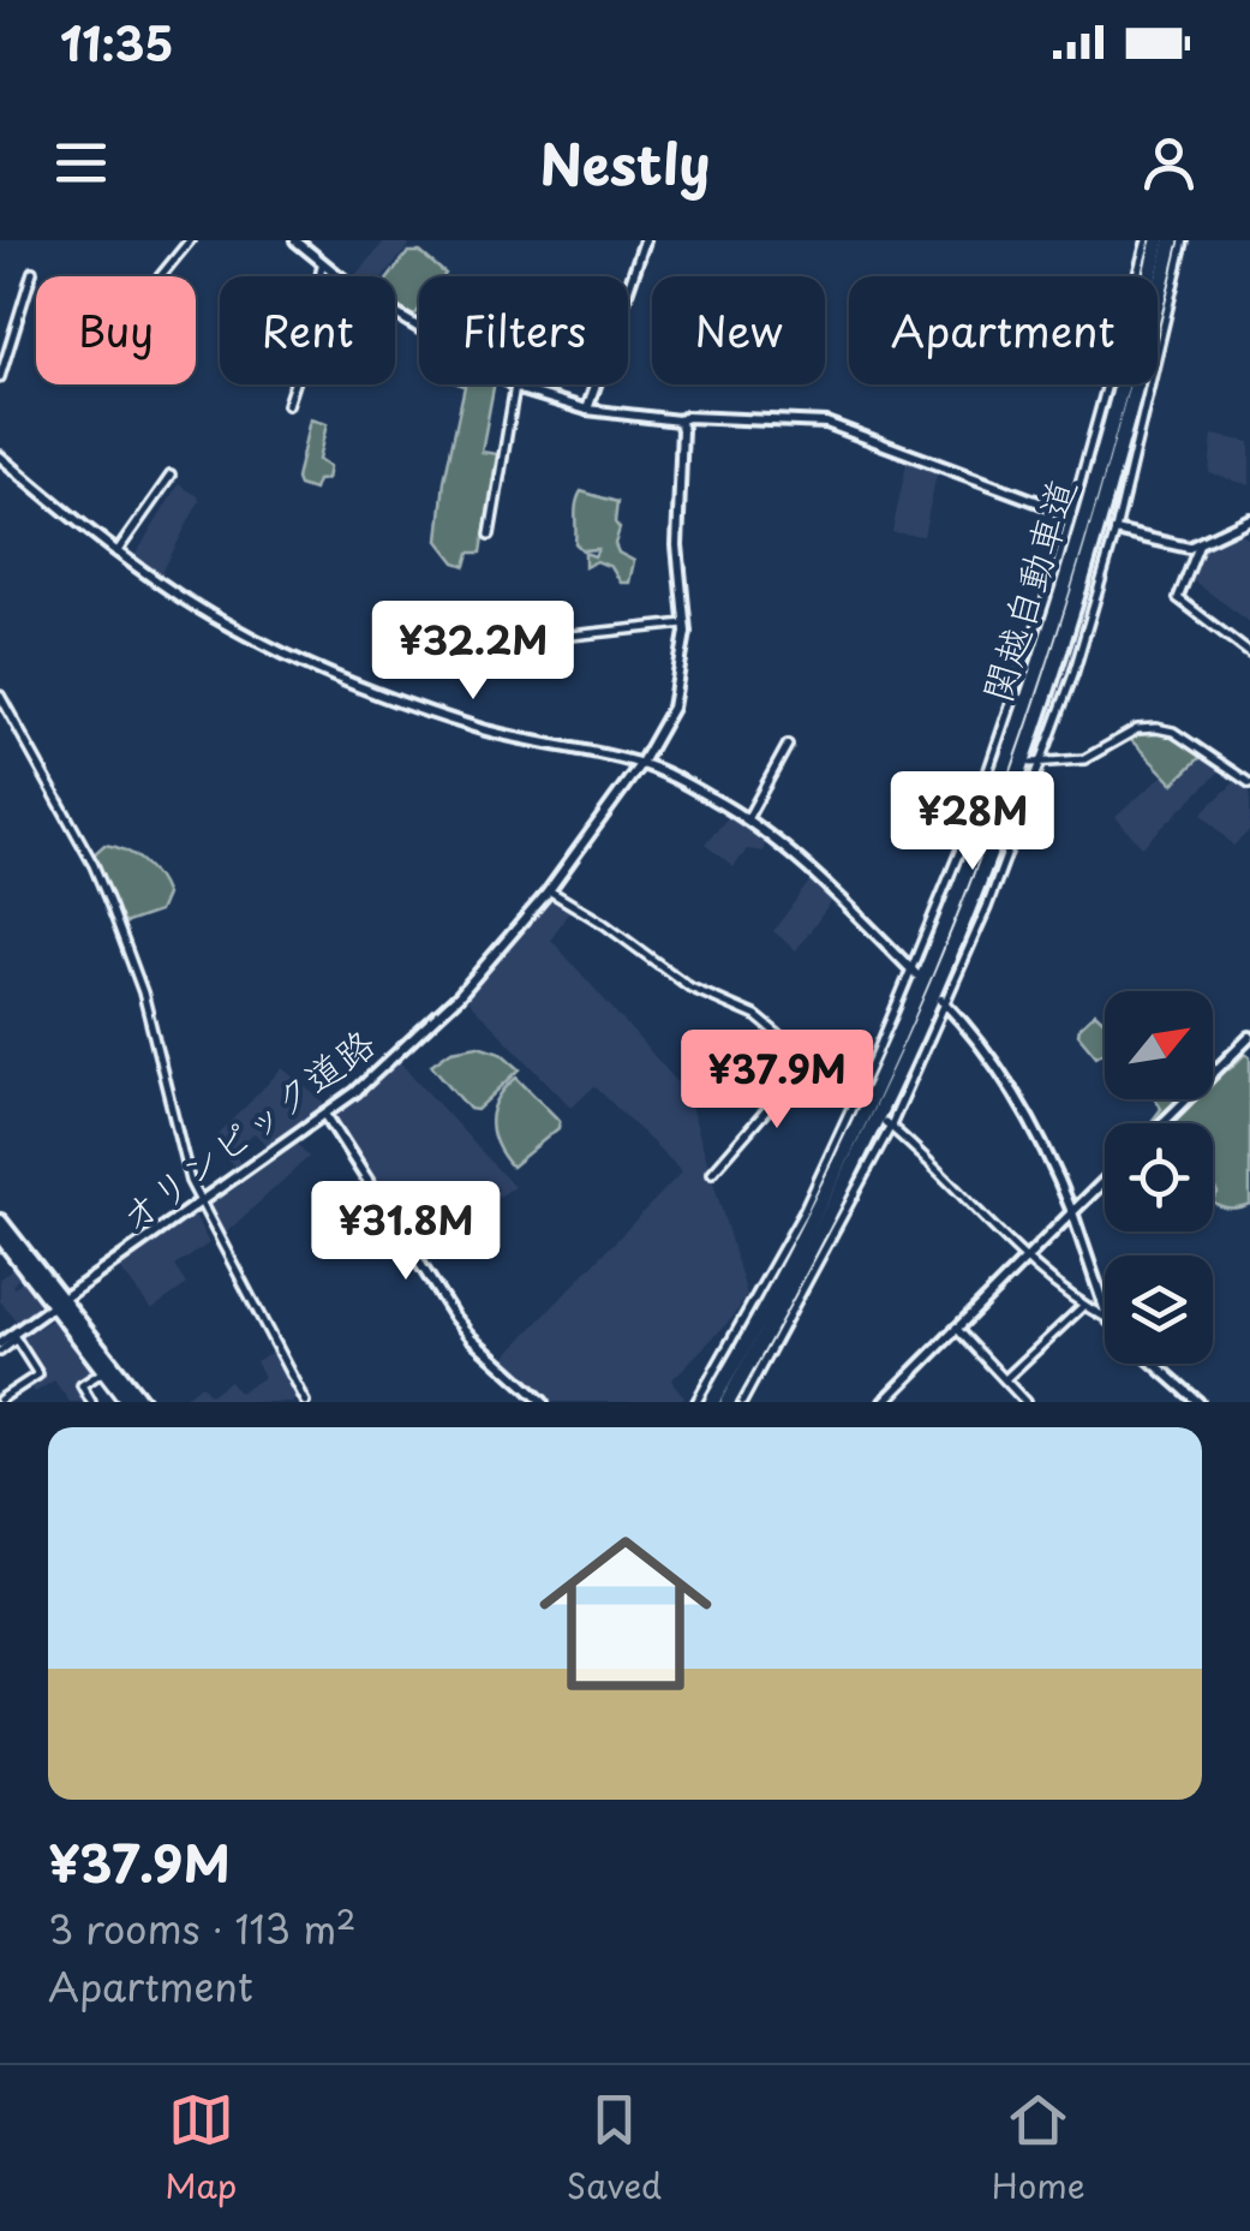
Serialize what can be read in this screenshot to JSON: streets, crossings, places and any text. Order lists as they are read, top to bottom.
{
  "streets": {
    "highway": ["関越自動車道"],
    "street": ["オリンピック道路"]
  },
  "north": "top right",
  "page": {
    "status": "11:35",
    "header": "Nestly",
    "chip": [
      "Buy",
      "Rent",
      "Filters",
      "New",
      "Apartment"
    ],
    "price": [
      "¥32.2M",
      "¥28M",
      "¥37.9M",
      "¥31.8M"
    ],
    "list": [
      {
        "name": "¥37.9M",
        "note": "3 rooms · 113 m² · Apartment"
      }
    ],
    "tabs": ["Map", "Saved", "Home"]
  }
}
